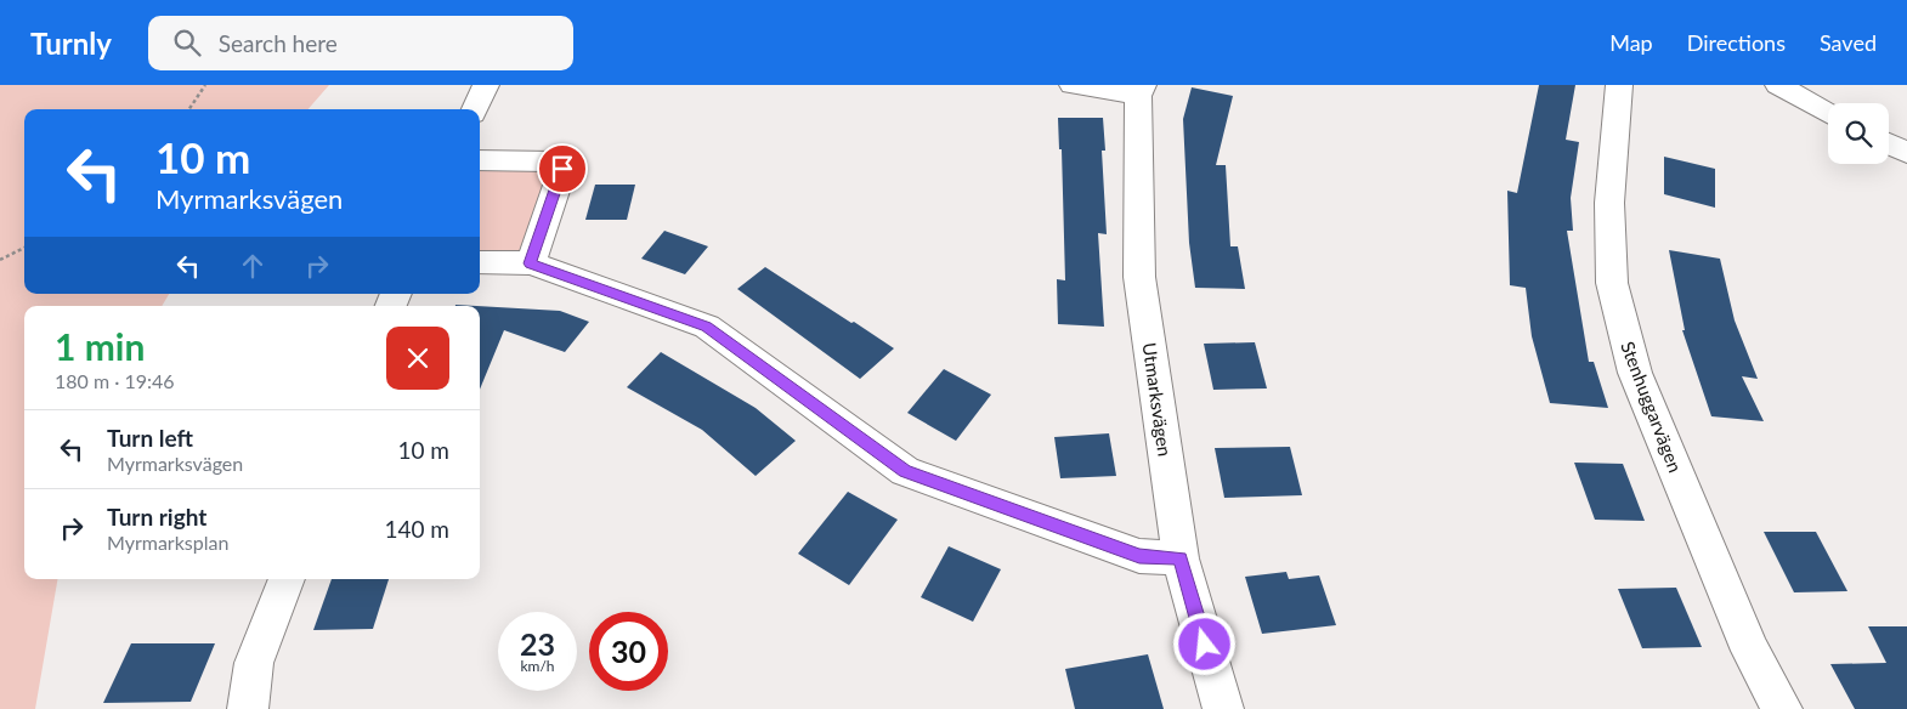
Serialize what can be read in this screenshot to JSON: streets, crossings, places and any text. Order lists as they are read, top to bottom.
{
  "streets": {
    "street": ["Utmarksvägen", "Stenhuggarvägen"]
  },
  "page": {
    "header": "Turnly",
    "search": "Search here",
    "nav": ["Map", "Directions", "Saved"],
    "turn": ["10 m", "Myrmarksvägen"],
    "heading": ["1 min", "180 m · 19:46"],
    "list": [
      {
        "name": "Turn left",
        "note": "Myrmarksvägen",
        "value": "10 m"
      },
      {
        "name": "Turn right",
        "note": "Myrmarksplan",
        "value": "140 m"
      }
    ],
    "speed": "23 km/h",
    "limit": "30"
  }
}
